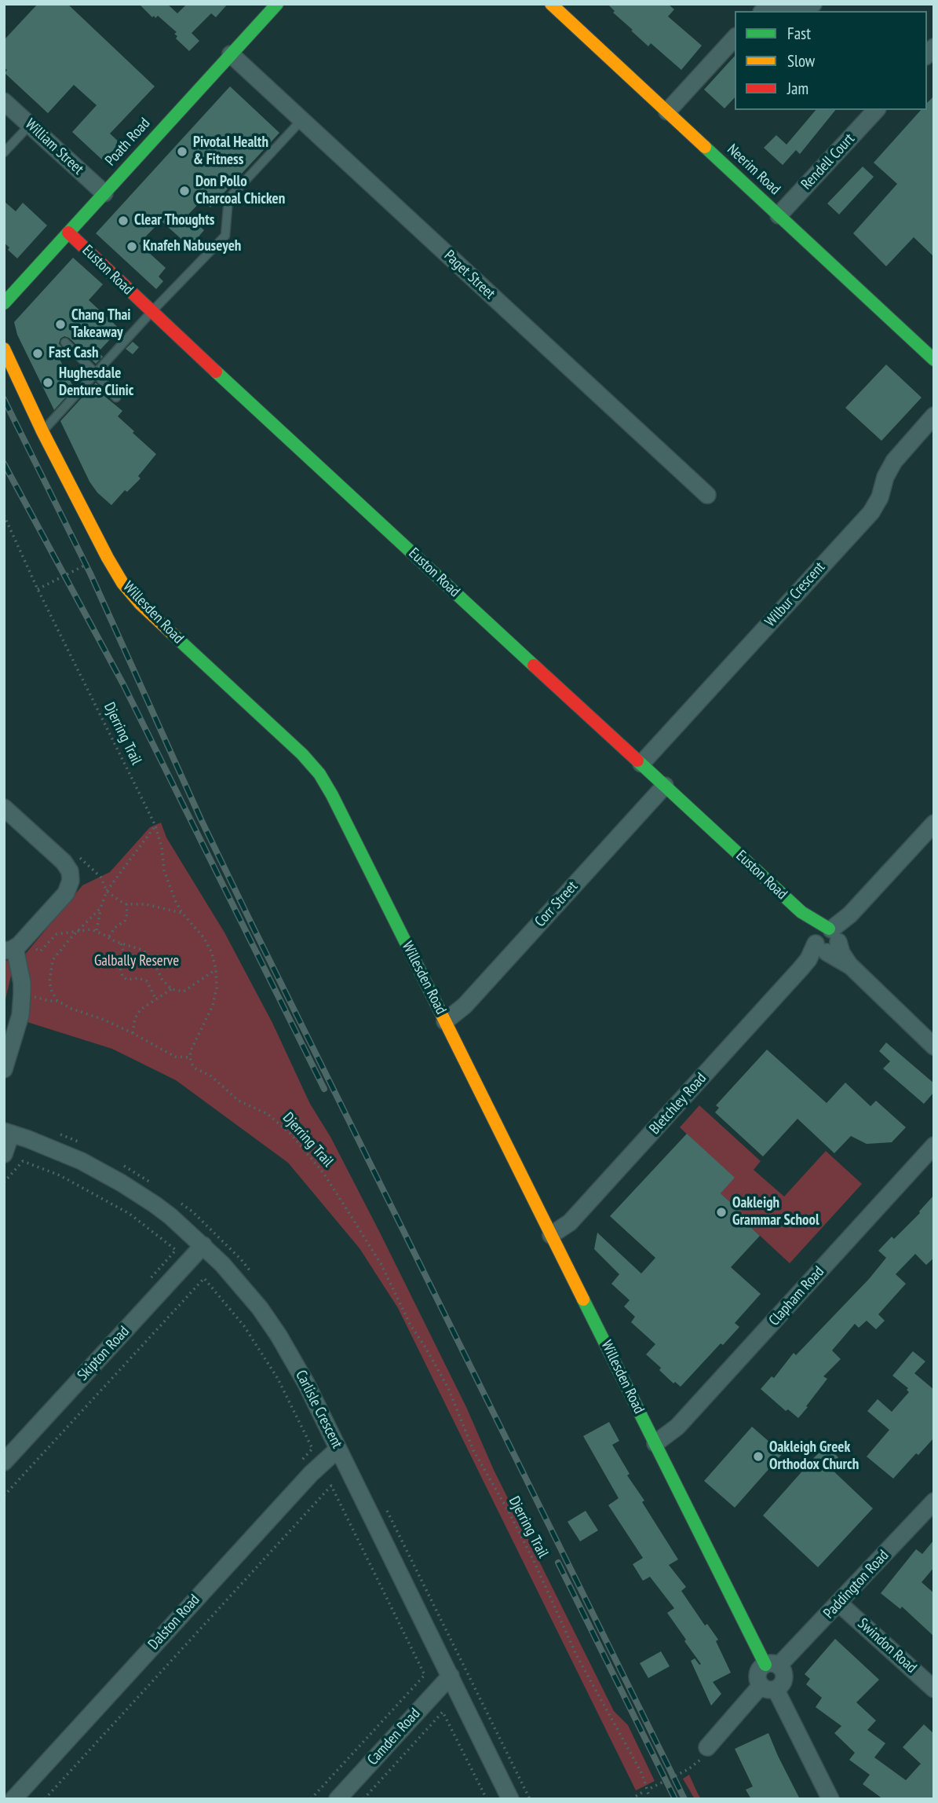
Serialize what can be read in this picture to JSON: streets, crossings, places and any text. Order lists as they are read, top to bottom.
{
  "streets": {
    "street": [
      "Poath Road",
      "William Street",
      "Rendell Court",
      "Neerim Road",
      "Euston Road",
      "Paget Street",
      "Wilbur Crescent",
      "Willesden Road",
      "Corr Street",
      "Bletchley Road",
      "Clapham Road",
      "Skipton Road",
      "Carlisle Crescent",
      "Paddington Road",
      "Dalston Road",
      "Swindon Road",
      "Camden Road"
    ],
    "path": ["Djerring Trail"]
  },
  "crossings": [
    ["Poath Road", "William Street"],
    ["Poath Road", "Euston Road"],
    ["Poath Road", "Paget Street"],
    ["Rendell Court", "Neerim Road"],
    ["Euston Road", "Wilbur Crescent"],
    ["Euston Road", "Corr Street"],
    ["Euston Road", "Bletchley Road"],
    ["Willesden Road", "Corr Street"],
    ["Willesden Road", "Bletchley Road"],
    ["Willesden Road", "Clapham Road"],
    ["Willesden Road", "Paddington Road"],
    ["Skipton Road", "Carlisle Crescent"],
    ["Carlisle Crescent", "Dalston Road"],
    ["Carlisle Crescent", "Camden Road"],
    ["Paddington Road", "Swindon Road"]
  ],
  "parks": ["Galbally Reserve"],
  "places": [
    "Pivotal Health & Fitness",
    "Don Pollo Charcoal Chicken",
    "Clear Thoughts",
    "Knafeh Nabuseyeh",
    "Chang Thai Takeaway",
    "Fast Cash",
    "Hughesdale Denture Clinic",
    "Oakleigh Grammar School",
    "Oakleigh Greek Orthodox Church"
  ],
  "legend": ["Fast", "Slow", "Jam"]
}
